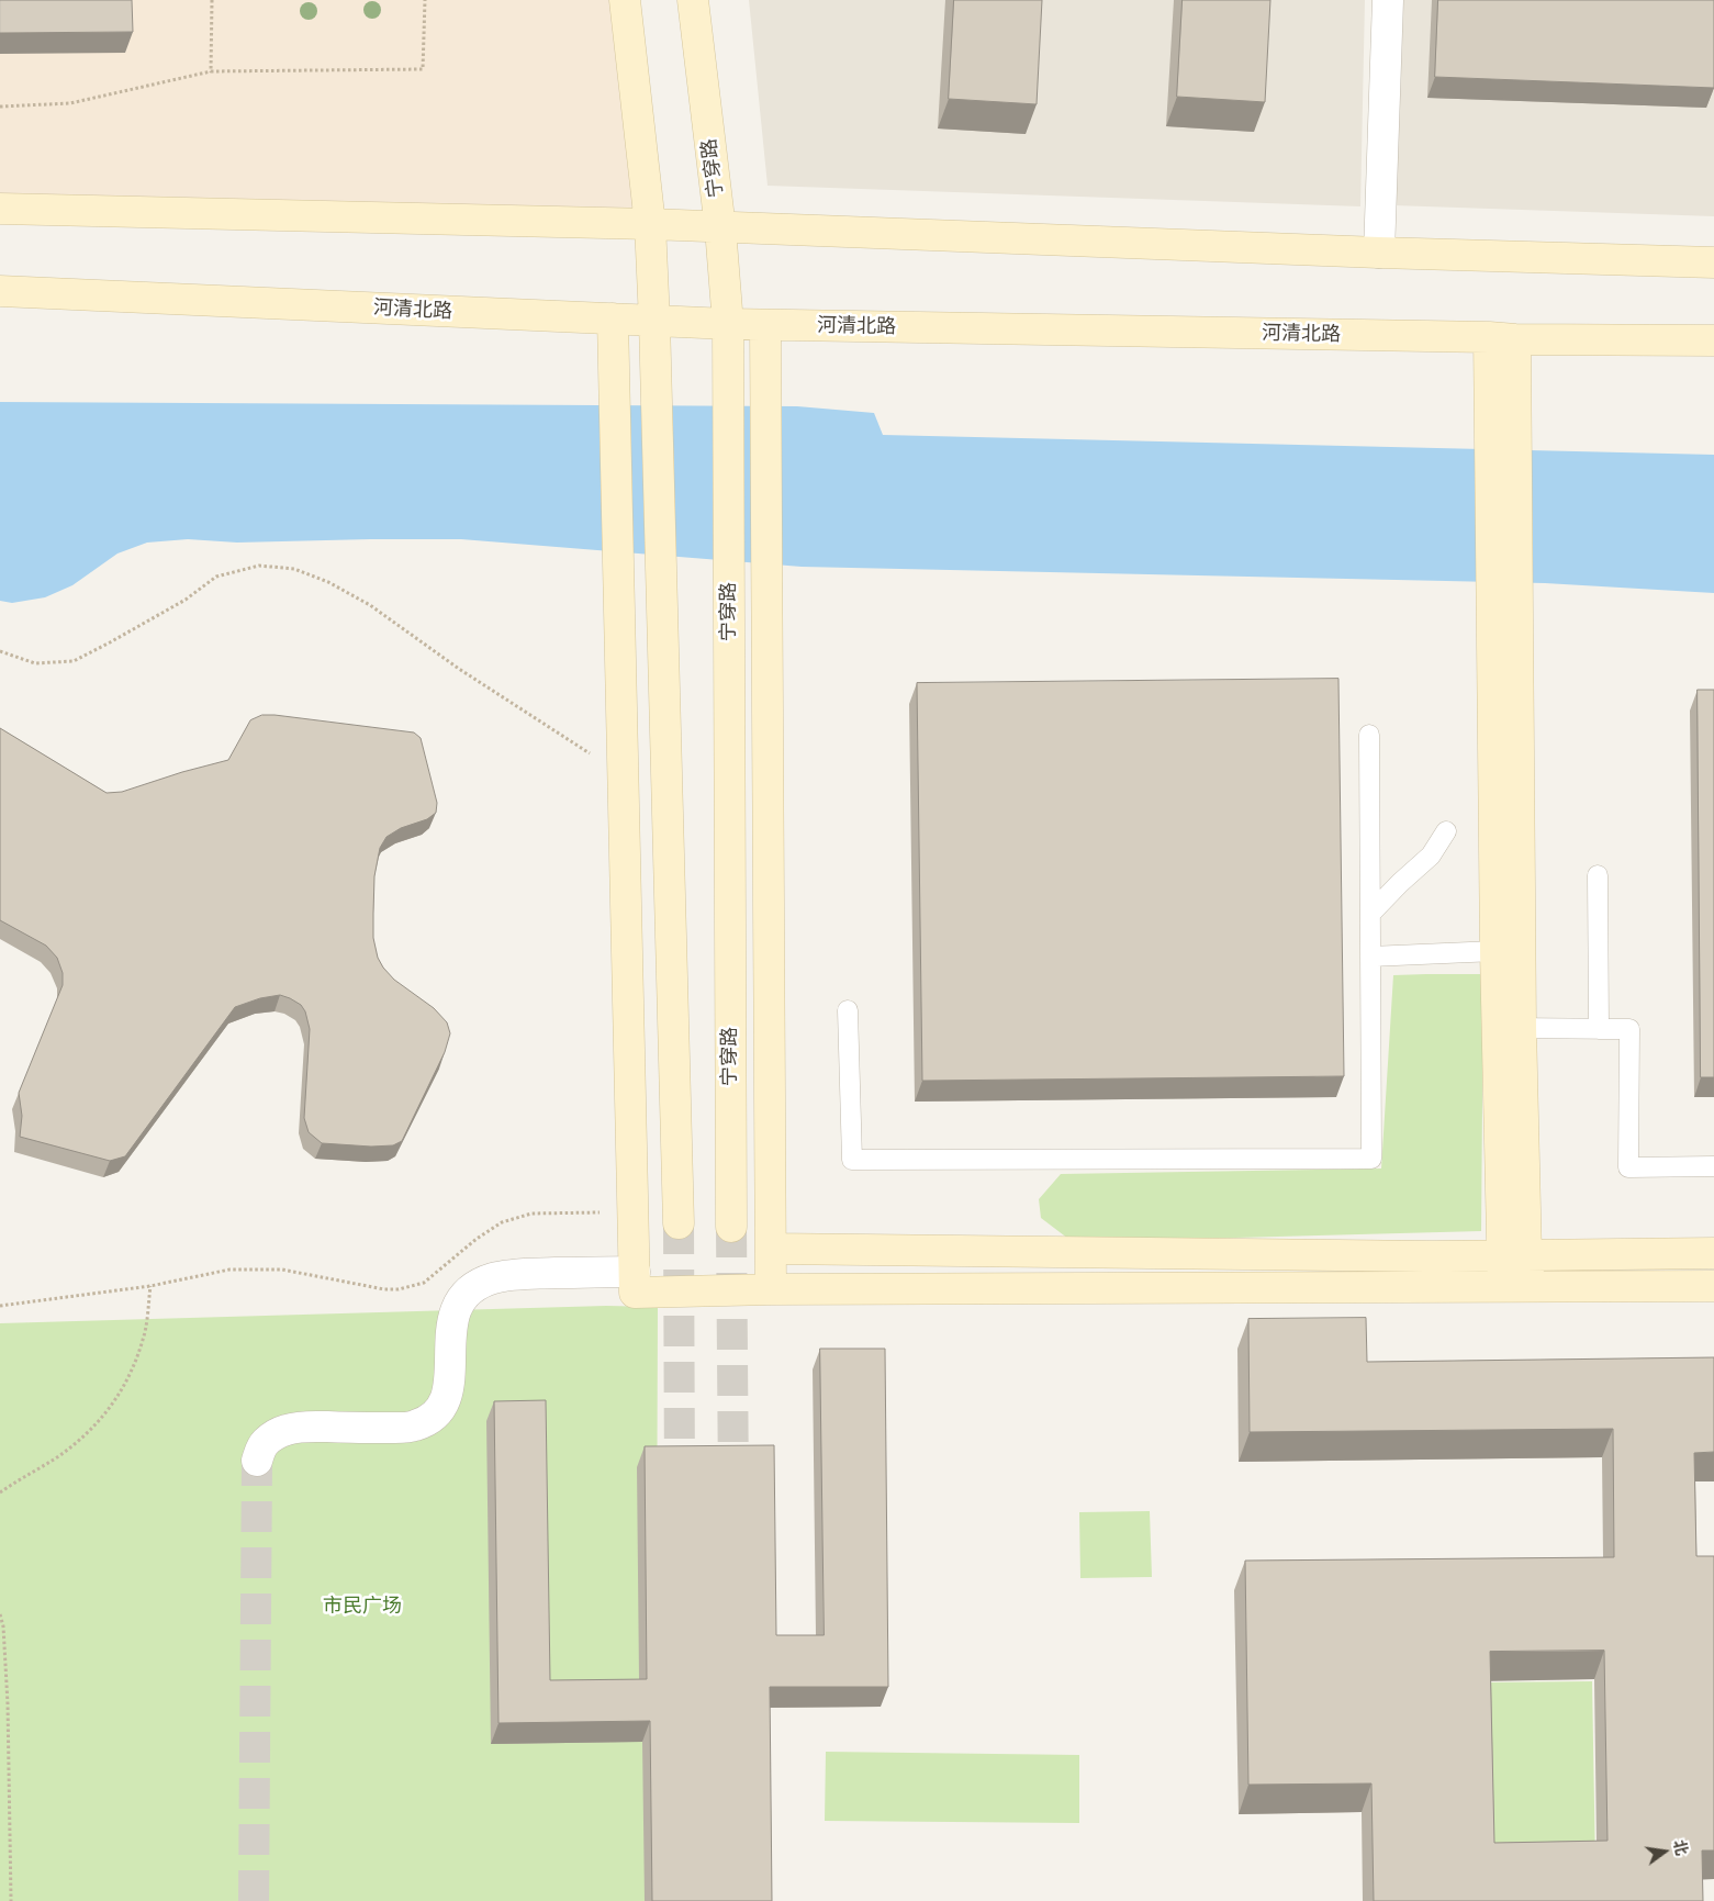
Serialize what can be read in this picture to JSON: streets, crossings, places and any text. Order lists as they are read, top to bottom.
{
  "streets": {
    "main road": ["宁穿路", "河清北路"]
  },
  "crossings": [
    ["宁穿路", "河清北路"]
  ],
  "parks": ["市民广场"],
  "north": "right"
}
